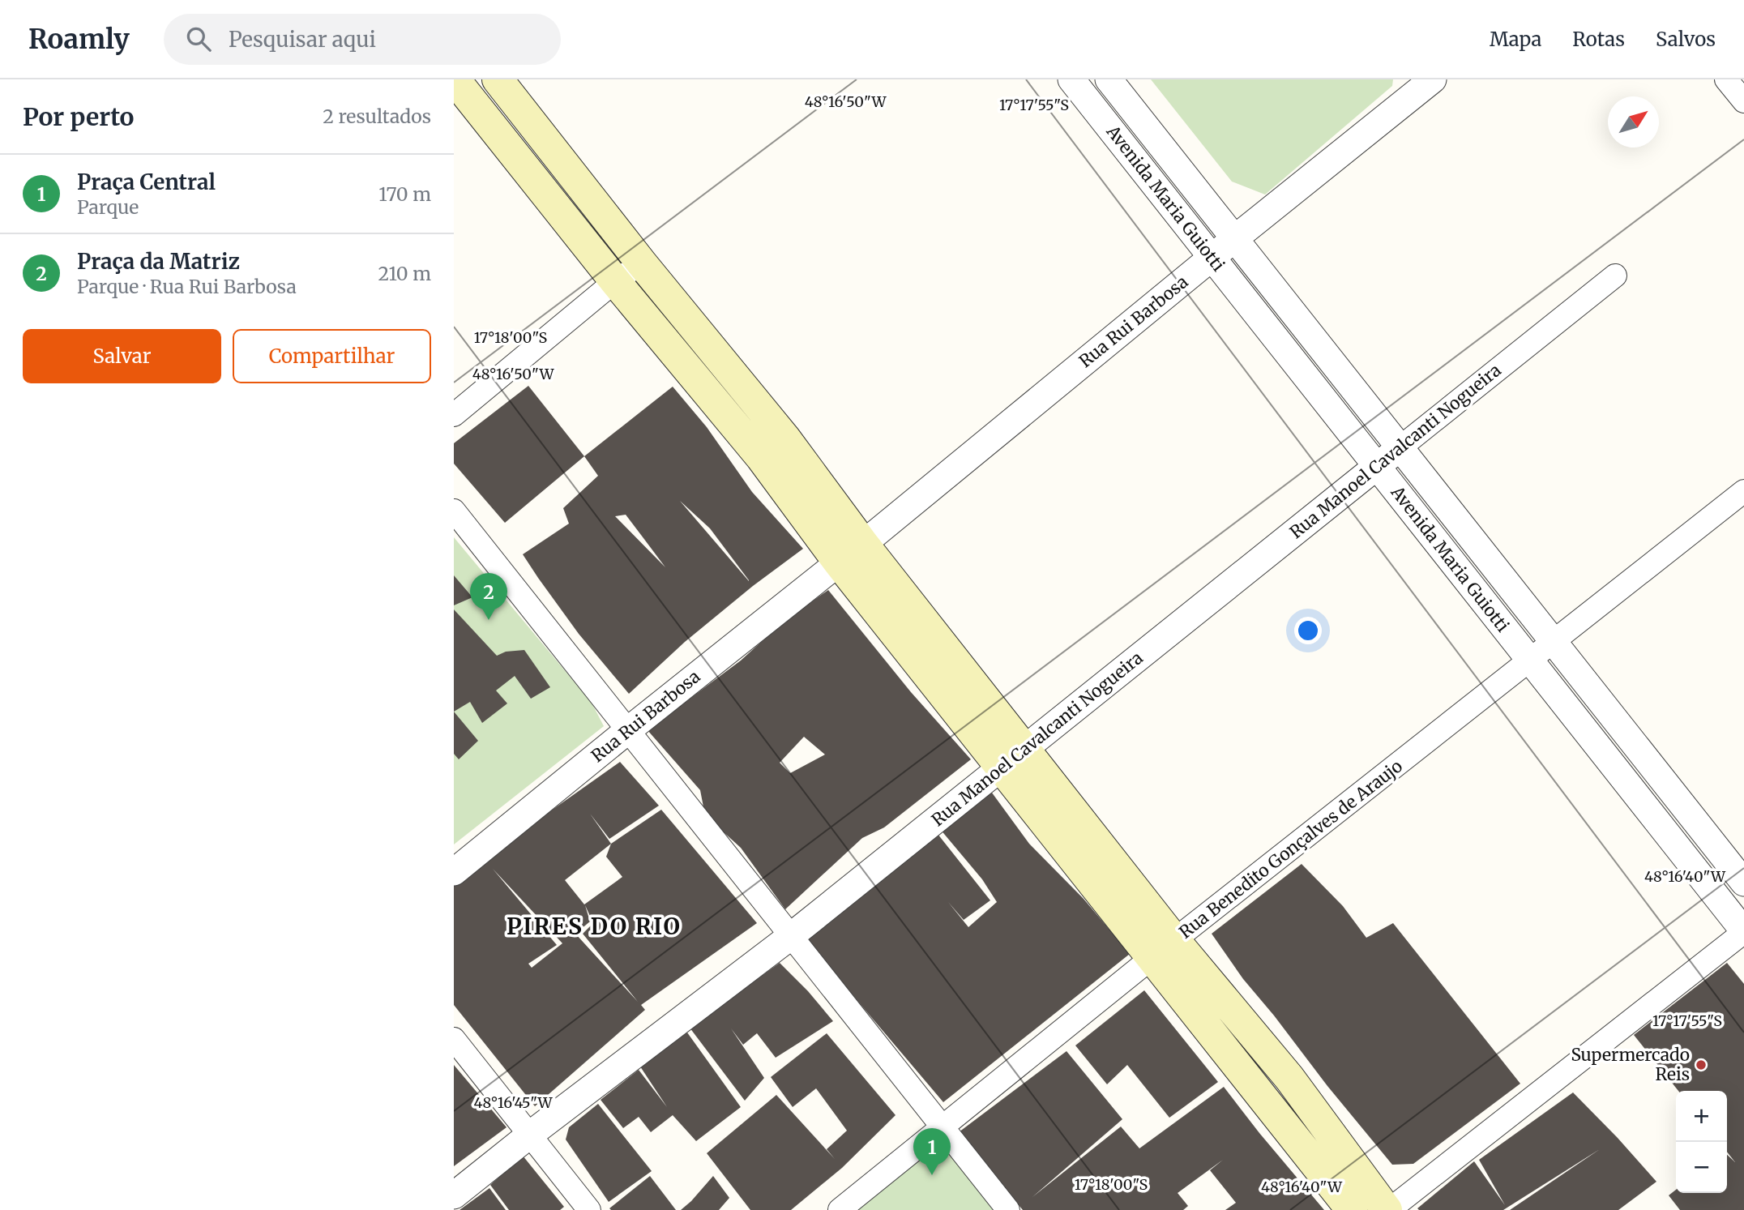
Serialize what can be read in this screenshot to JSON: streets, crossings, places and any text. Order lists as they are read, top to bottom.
{
  "streets": {
    "street": [
      "Avenida Maria Guiotti",
      "Rua Rui Barbosa",
      "Rua Manoel Cavalcanti Nogueira",
      "Rua Benedito Gonçalves de Araujo"
    ]
  },
  "crossings": [
    ["Avenida Maria Guiotti", "Rua Rui Barbosa"],
    ["Avenida Maria Guiotti", "Rua Manoel Cavalcanti Nogueira"],
    ["Avenida Maria Guiotti", "Rua Benedito Gonçalves de Araujo"]
  ],
  "districts": ["PIRES DO RIO"],
  "places": ["Supermercado Reis"],
  "north": "top right",
  "page": {
    "header": "Roamly",
    "search": "Pesquisar aqui",
    "nav": ["Mapa", "Rotas", "Salvos"],
    "heading": ["Por perto", "2 resultados"],
    "list": [
      {
        "mark": "1",
        "name": "Praça Central",
        "note": "Parque",
        "value": "170 m"
      },
      {
        "mark": "2",
        "name": "Praça da Matriz",
        "note": "Parque · Rua Rui Barbosa",
        "value": "210 m"
      }
    ],
    "buttons": ["Salvar", "Compartilhar"],
    "pins": ["2", "1"],
    "map_buttons": ["+", "−"]
  },
  "coordinates": [
    "48°16'50\"W",
    "17°17'55\"S",
    "17°18'00\"S",
    "48°16'40\"W",
    "48°16'45\"W"
  ]
}
